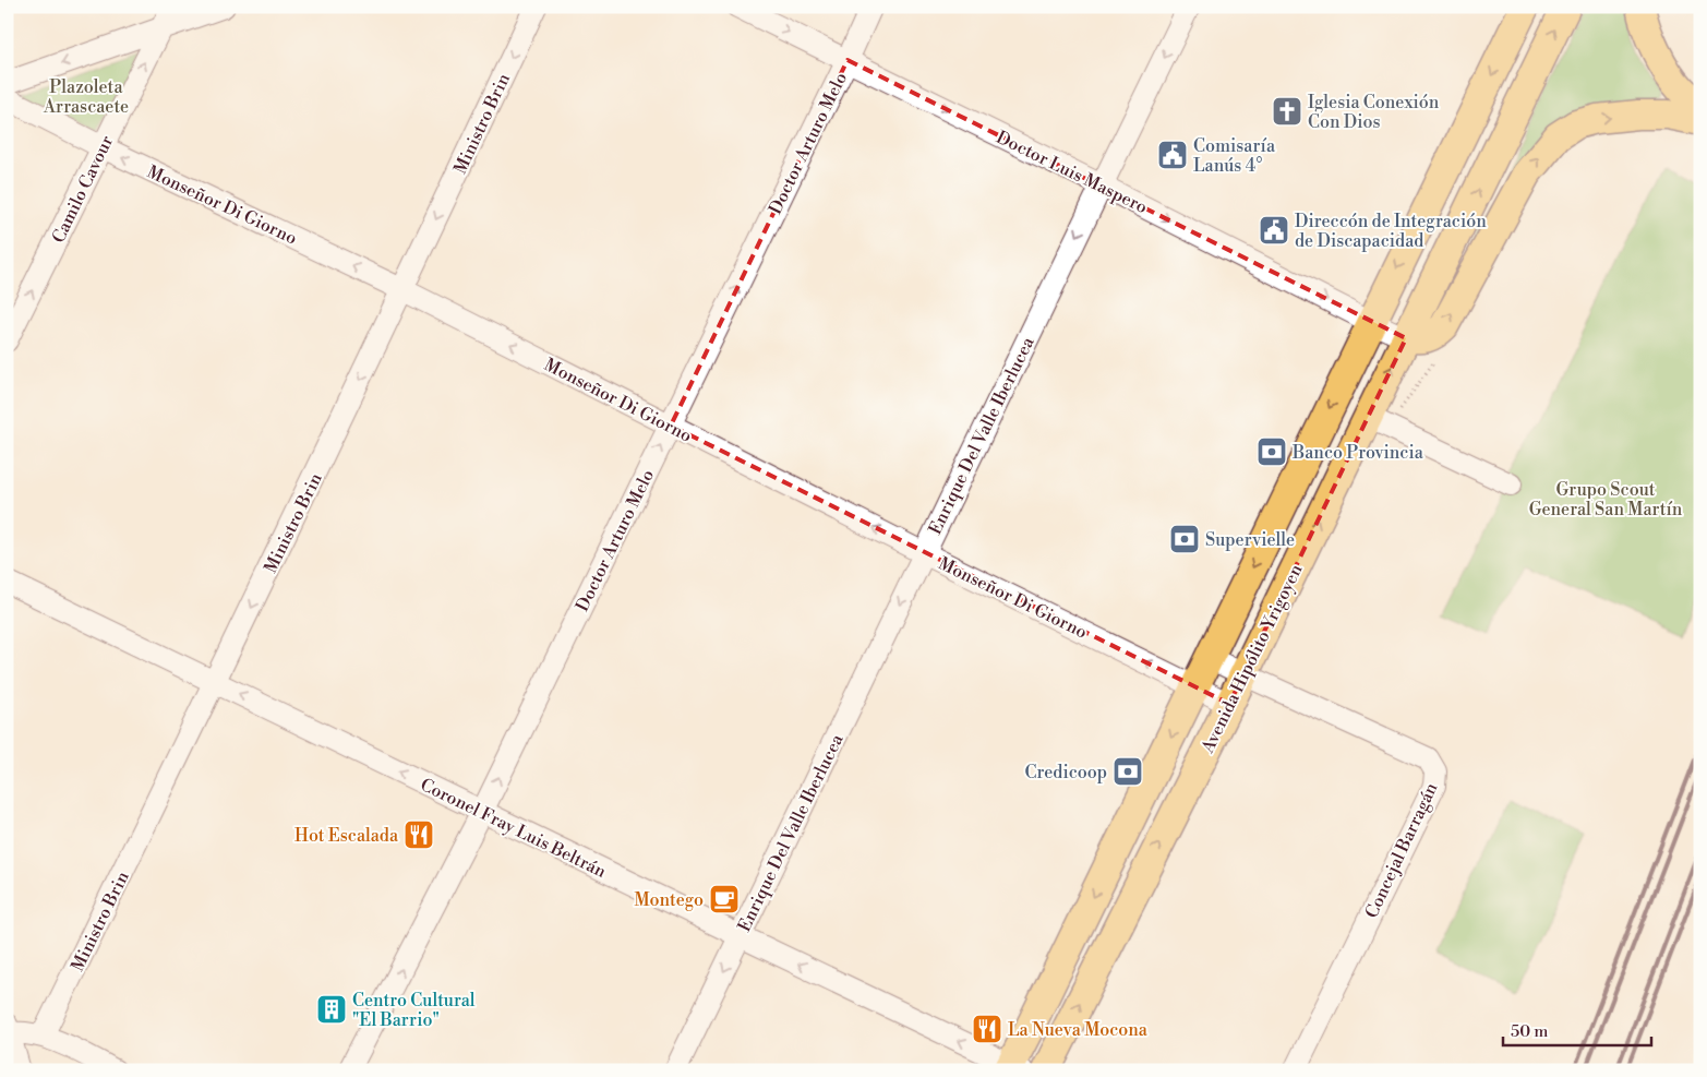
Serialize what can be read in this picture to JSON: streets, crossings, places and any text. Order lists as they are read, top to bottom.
{
  "streets": {
    "main road": ["Avenida Hipólito Yrigoyen"],
    "street": [
      "Ministro Brin",
      "Doctor Arturo Melo",
      "Doctor Luis Maspero",
      "Camilo Cavour",
      "Monseñor Di Giorno",
      "Enrique Del Valle Iberlucea",
      "Coronel Fray Luis Beltrán",
      "Concejal Barragán"
    ]
  },
  "crossings": [
    ["Ministro Brin", "Monseñor Di Giorno"],
    ["Ministro Brin", "Coronel Fray Luis Beltrán"],
    ["Doctor Arturo Melo", "Doctor Luis Maspero"],
    ["Doctor Arturo Melo", "Monseñor Di Giorno"],
    ["Doctor Arturo Melo", "Coronel Fray Luis Beltrán"],
    ["Doctor Luis Maspero", "Enrique Del Valle Iberlucea"],
    ["Doctor Luis Maspero", "Avenida Hipólito Yrigoyen"],
    ["Camilo Cavour", "Monseñor Di Giorno"],
    ["Monseñor Di Giorno", "Enrique Del Valle Iberlucea"],
    ["Monseñor Di Giorno", "Avenida Hipólito Yrigoyen"],
    ["Enrique Del Valle Iberlucea", "Coronel Fray Luis Beltrán"],
    ["Avenida Hipólito Yrigoyen", "Coronel Fray Luis Beltrán"],
    ["Avenida Hipólito Yrigoyen", "Concejal Barragán"]
  ],
  "one_way": [
    "Ministro Brin",
    "Doctor Arturo Melo",
    "Doctor Luis Maspero",
    "Camilo Cavour",
    "Monseñor Di Giorno",
    "Enrique Del Valle Iberlucea",
    "Coronel Fray Luis Beltrán"
  ],
  "parks": ["Plazoleta Arrascaete", "Grupo Scout General San Martín"],
  "places": {
    "church": ["Iglesia Conexión Con Dios"],
    "public building": ["Comisaría Lanús 4°", "Direccón de Integración de Discapacidad"],
    "bank": ["Banco Provincia", "Supervielle", "Credicoop"],
    "restaurant": ["Hot Escalada", "La Nueva Mocona"],
    "cafe": ["Montego"],
    "building": ["Centro Cultural \"El Barrio\""]
  },
  "scale_bar": "50 m"
}
